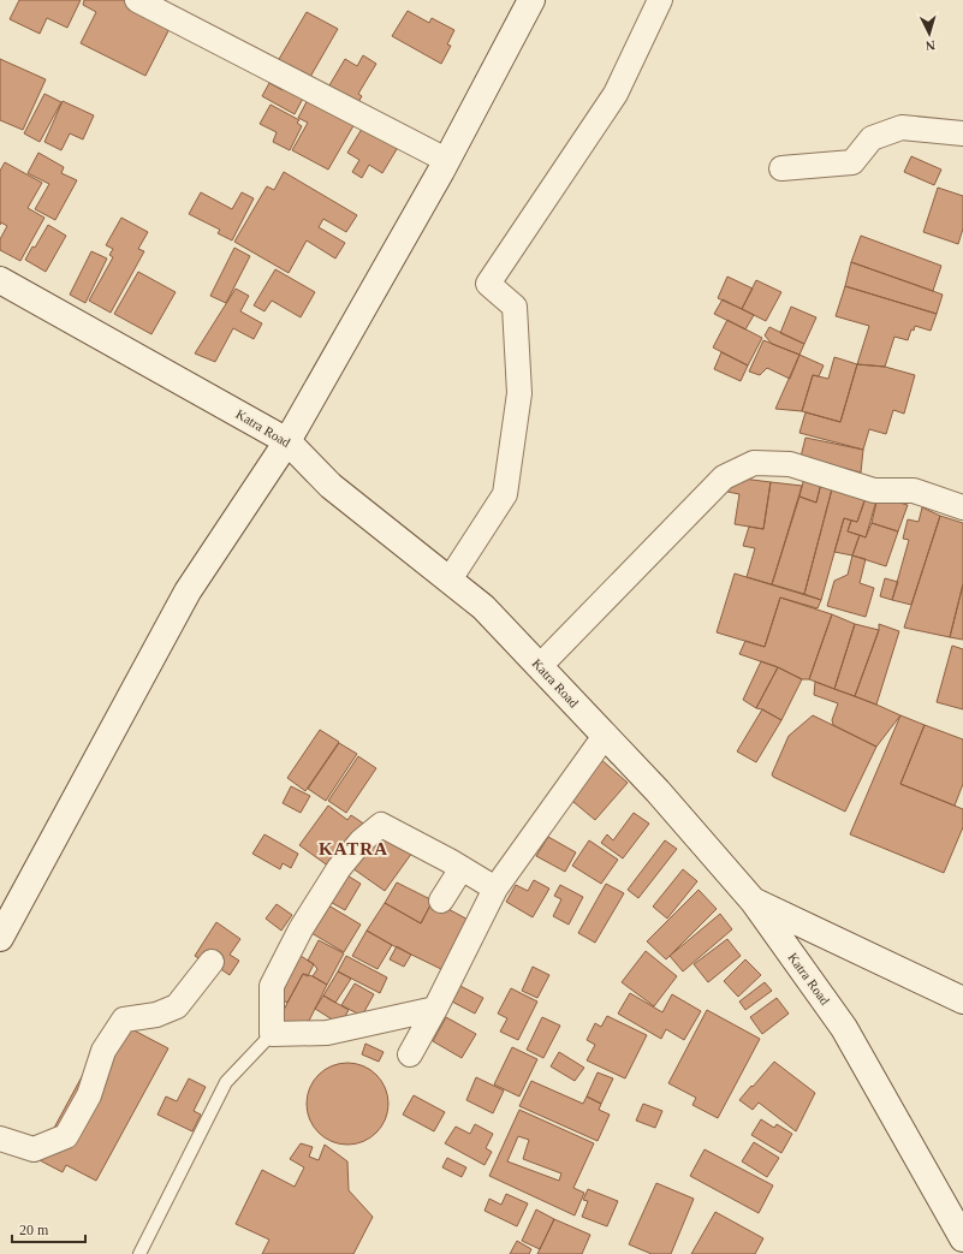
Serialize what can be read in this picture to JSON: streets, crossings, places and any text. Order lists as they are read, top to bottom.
{
  "streets": {
    "street": ["Katra Road"]
  },
  "districts": ["KATRA"],
  "scale_bar": "20 m",
  "north": "bottom"
}
